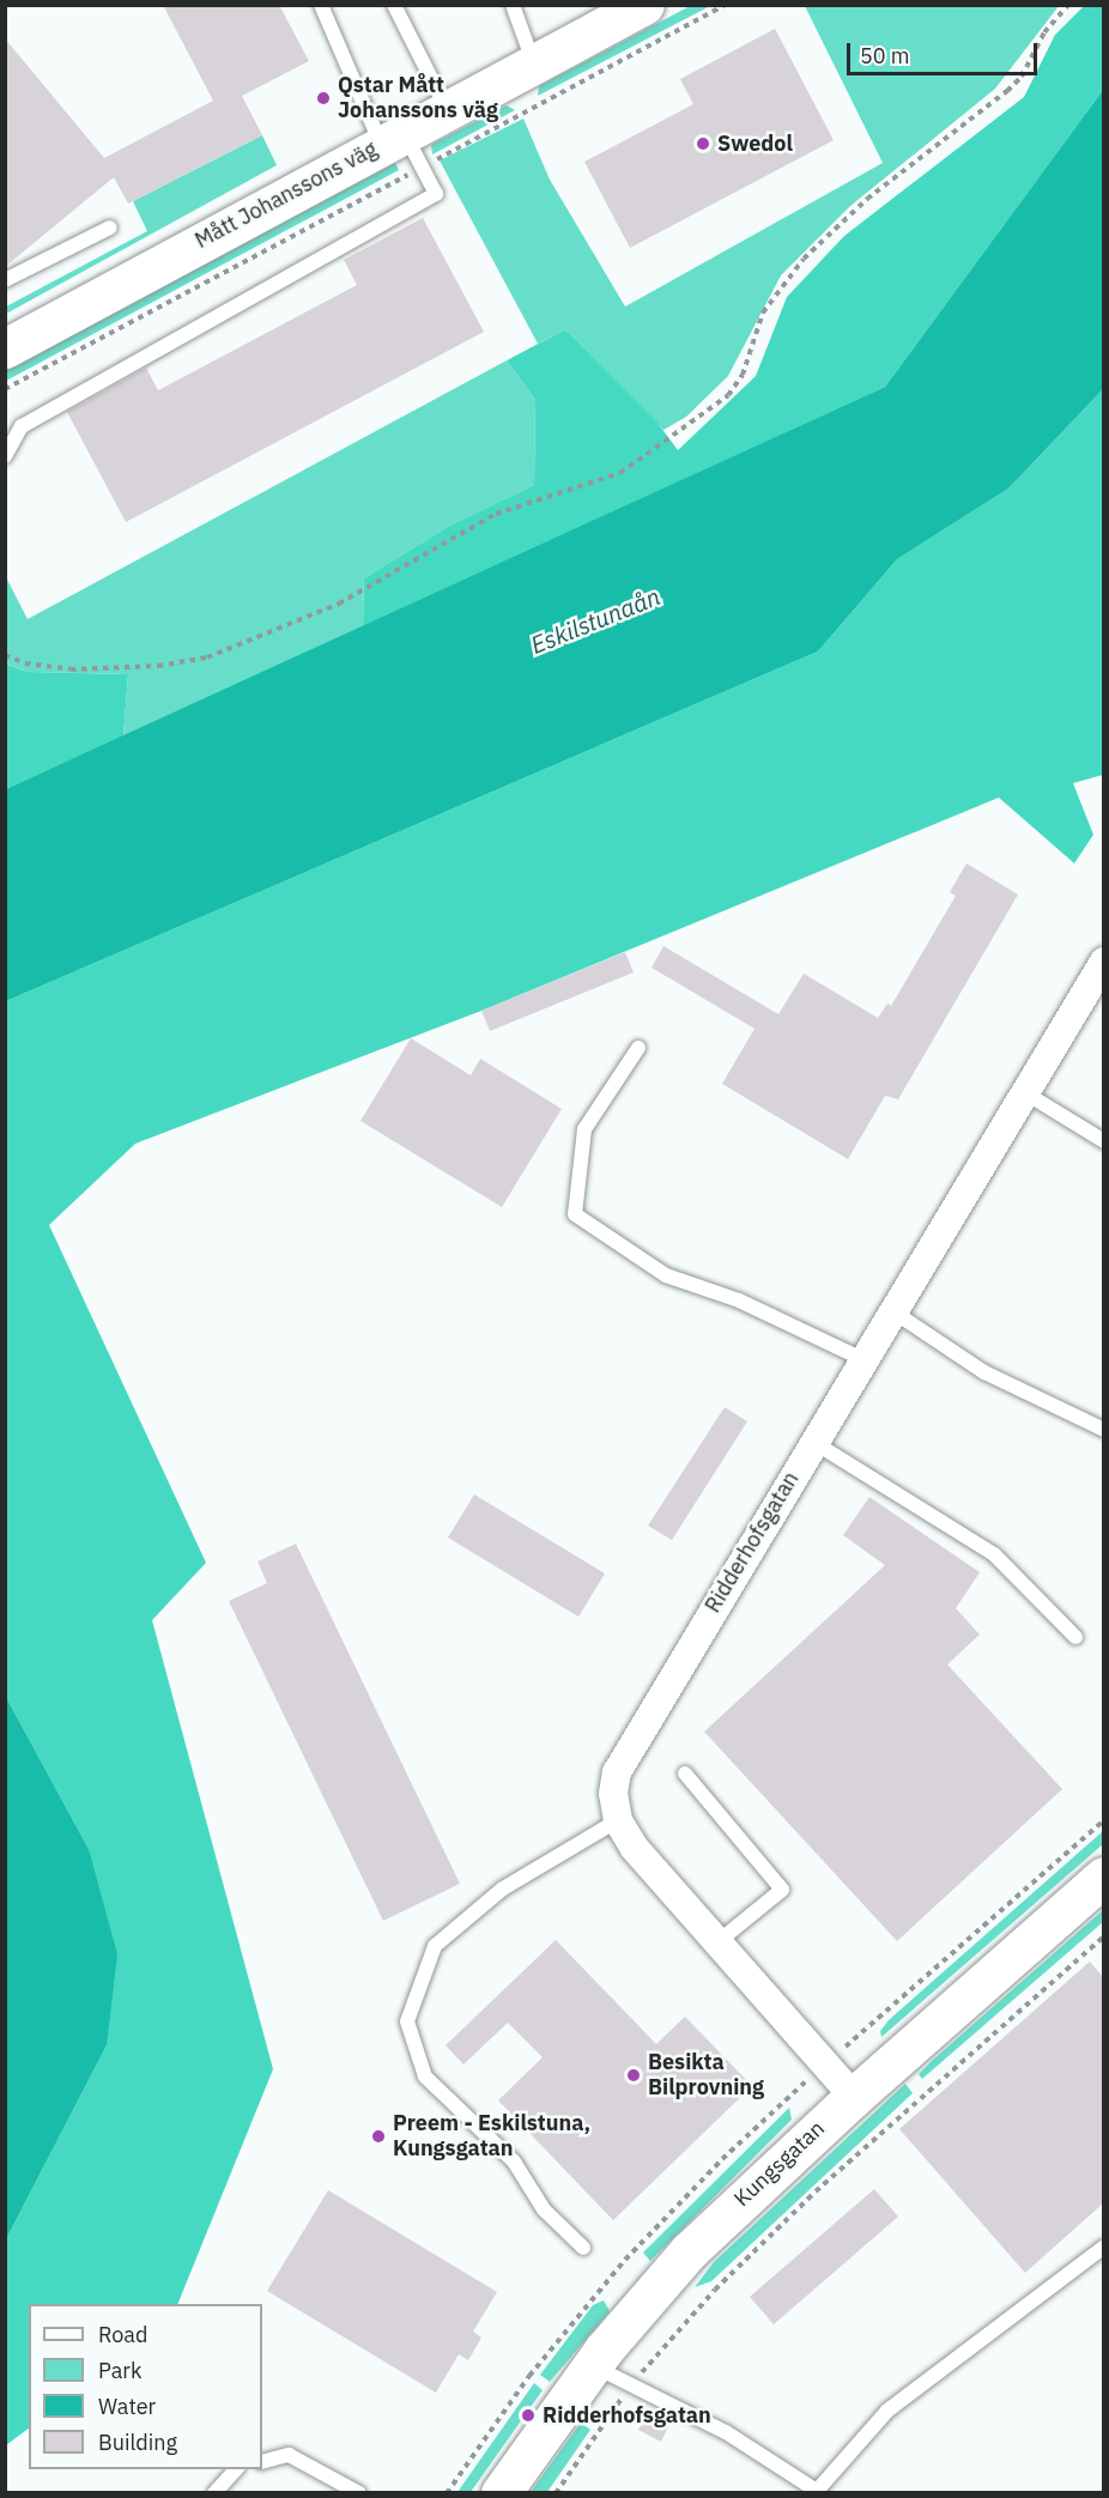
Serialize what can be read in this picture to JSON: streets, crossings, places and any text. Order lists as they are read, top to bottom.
{
  "streets": {
    "main road": ["Mått Johanssons väg", "Kungsgatan"],
    "street": ["Ridderhofsgatan"]
  },
  "crossings": [
    ["Ridderhofsgatan", "Kungsgatan"]
  ],
  "water": ["Eskilstunaån"],
  "places": [
    "Qstar Mått Johanssons väg",
    "Swedol",
    "Besikta Bilprovning",
    "Preem - Eskilstuna, Kungsgatan",
    "Ridderhofsgatan"
  ],
  "legend": [
    "Road",
    "Park",
    "Water",
    "Building"
  ],
  "scale_bar": "50 m"
}
